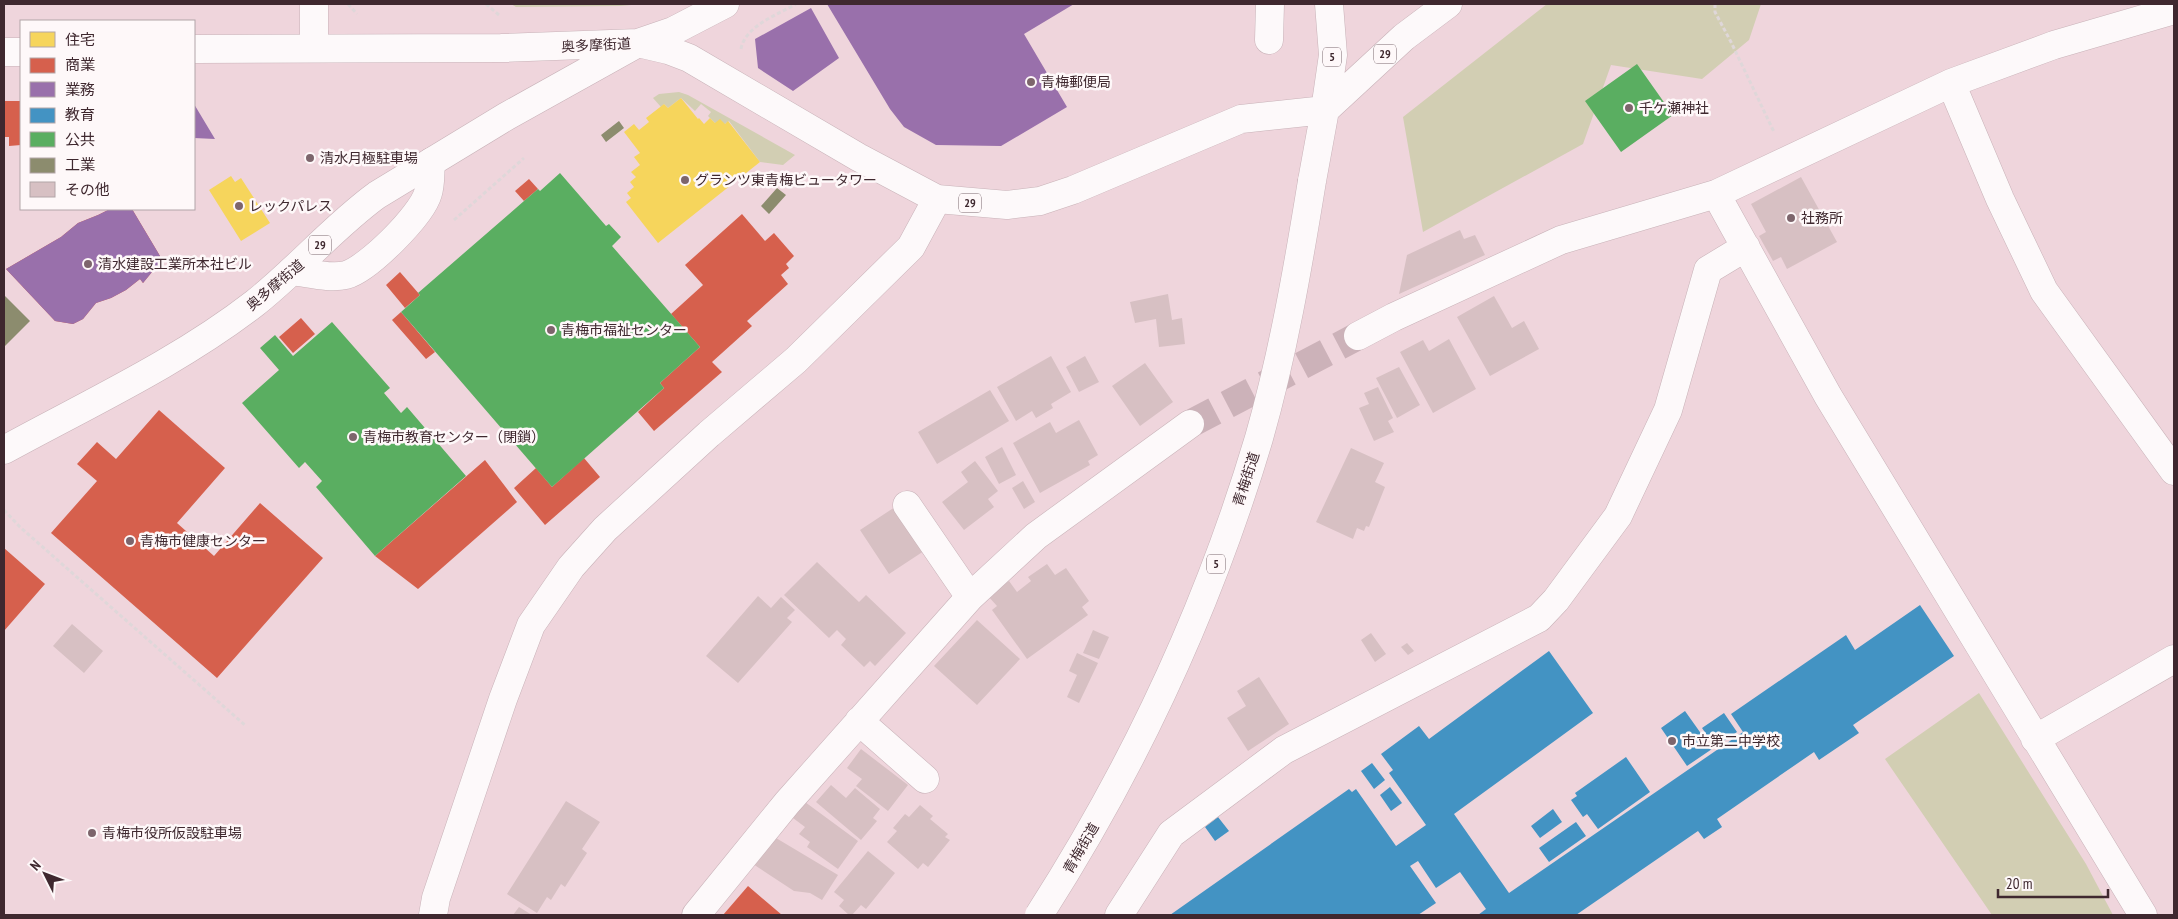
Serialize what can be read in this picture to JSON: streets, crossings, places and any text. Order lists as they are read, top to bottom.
{
  "streets": {
    "street": [
      "奥多摩街道",
      "29",
      "5",
      "青梅街道"
    ]
  },
  "crossings": [
    ["奥多摩街道", "29"],
    ["29", "青梅街道"]
  ],
  "places": [
    "青梅郵便局",
    "千ケ瀬神社",
    "清水月極駐車場",
    "グランツ東青梅ビュータワー",
    "レックパレス",
    "社務所",
    "清水建設工業所本社ビル",
    "青梅市福祉センター",
    "青梅市教育センター（閉鎖）",
    "青梅市健康センター",
    "市立第二中学校",
    "青梅市役所仮設駐車場"
  ],
  "legend": [
    "住宅",
    "商業",
    "業務",
    "教育",
    "公共",
    "工業",
    "その他"
  ],
  "scale_bar": "20 m",
  "north": "top left"
}
